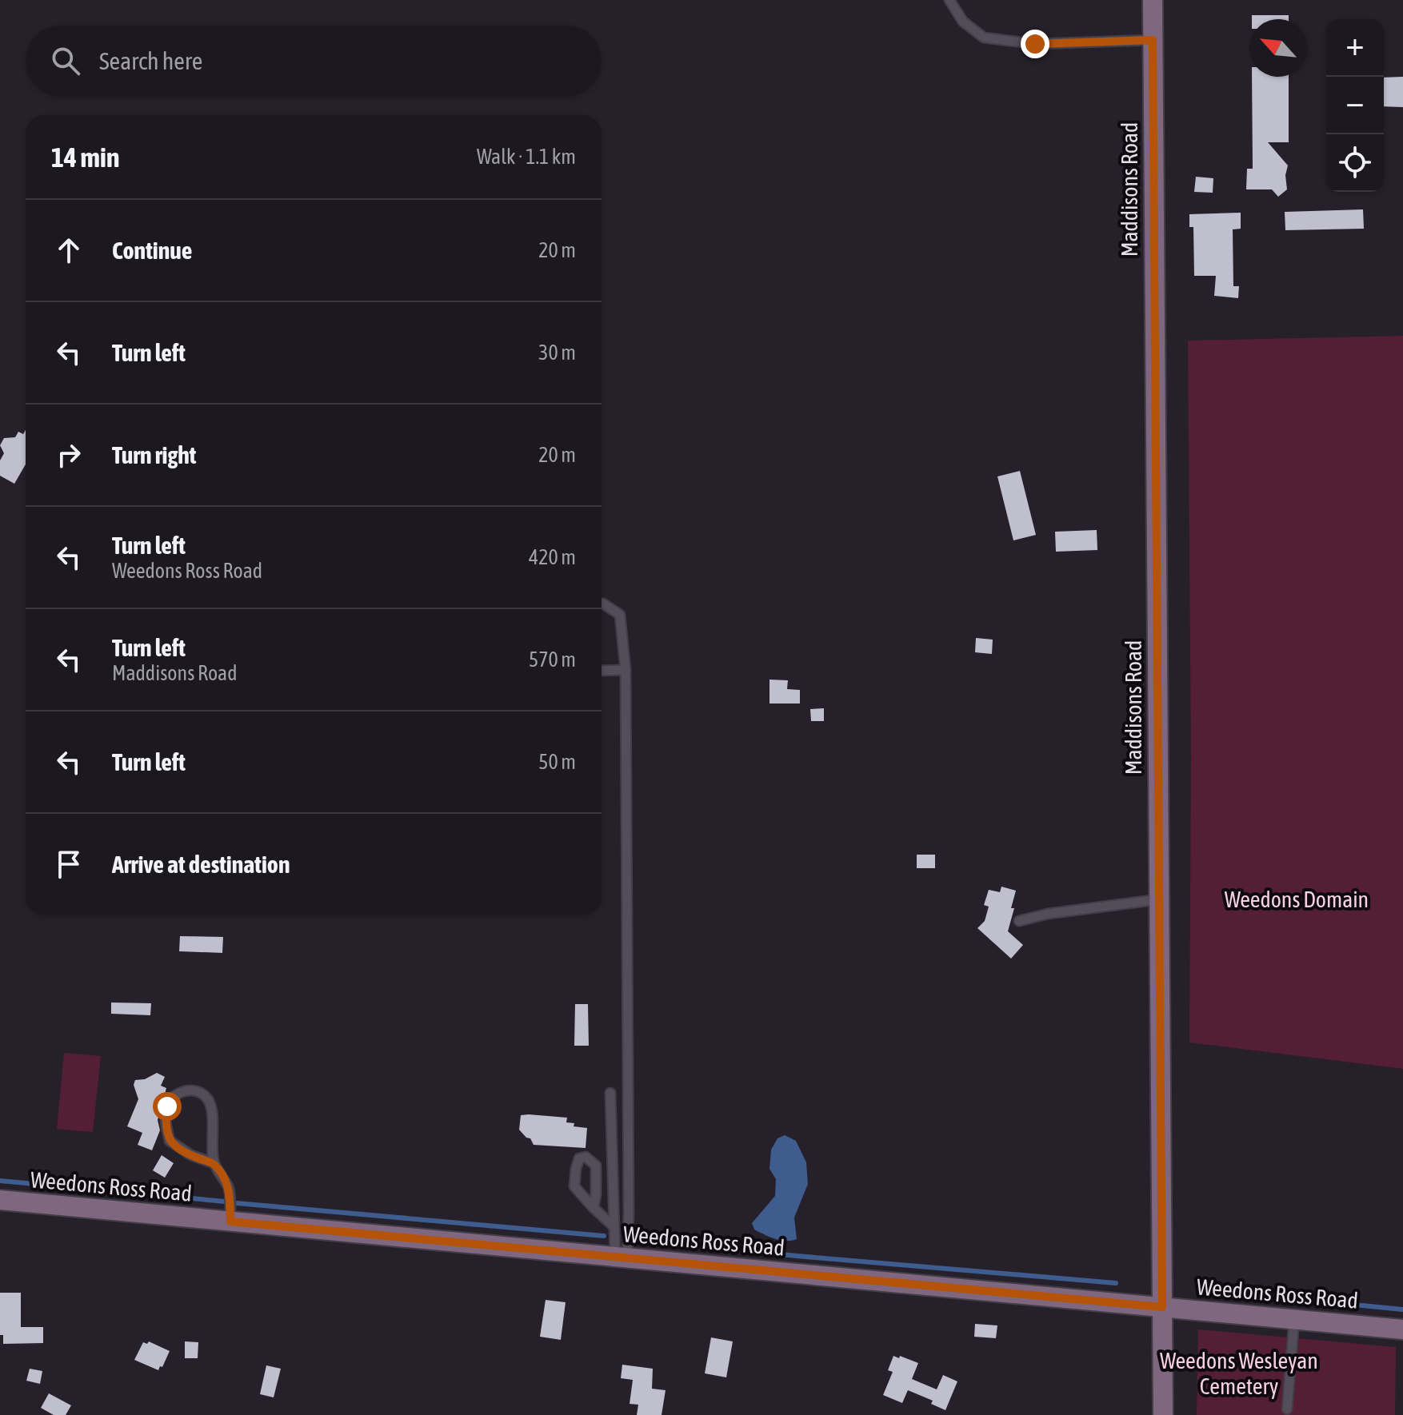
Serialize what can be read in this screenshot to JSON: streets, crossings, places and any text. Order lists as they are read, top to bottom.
{
  "streets": {
    "street": ["Maddisons Road", "Weedons Ross Road"]
  },
  "crossings": [
    ["Maddisons Road", "Weedons Ross Road"]
  ],
  "parks": ["Weedons Domain", "Weedons Wesleyan Cemetery"],
  "north": "top left",
  "page": {
    "map_buttons": ["+", "−"],
    "search": "Search here",
    "heading": ["14 min", "Walk · 1.1 km"],
    "list": [
      ["Continue", "20 m"],
      ["Turn left", "30 m"],
      ["Turn right", "20 m"],
      ["Turn left", "Weedons Ross Road", "420 m"],
      ["Turn left", "Maddisons Road", "570 m"],
      ["Turn left", "50 m"],
      "Arrive at destination"
    ]
  }
}
